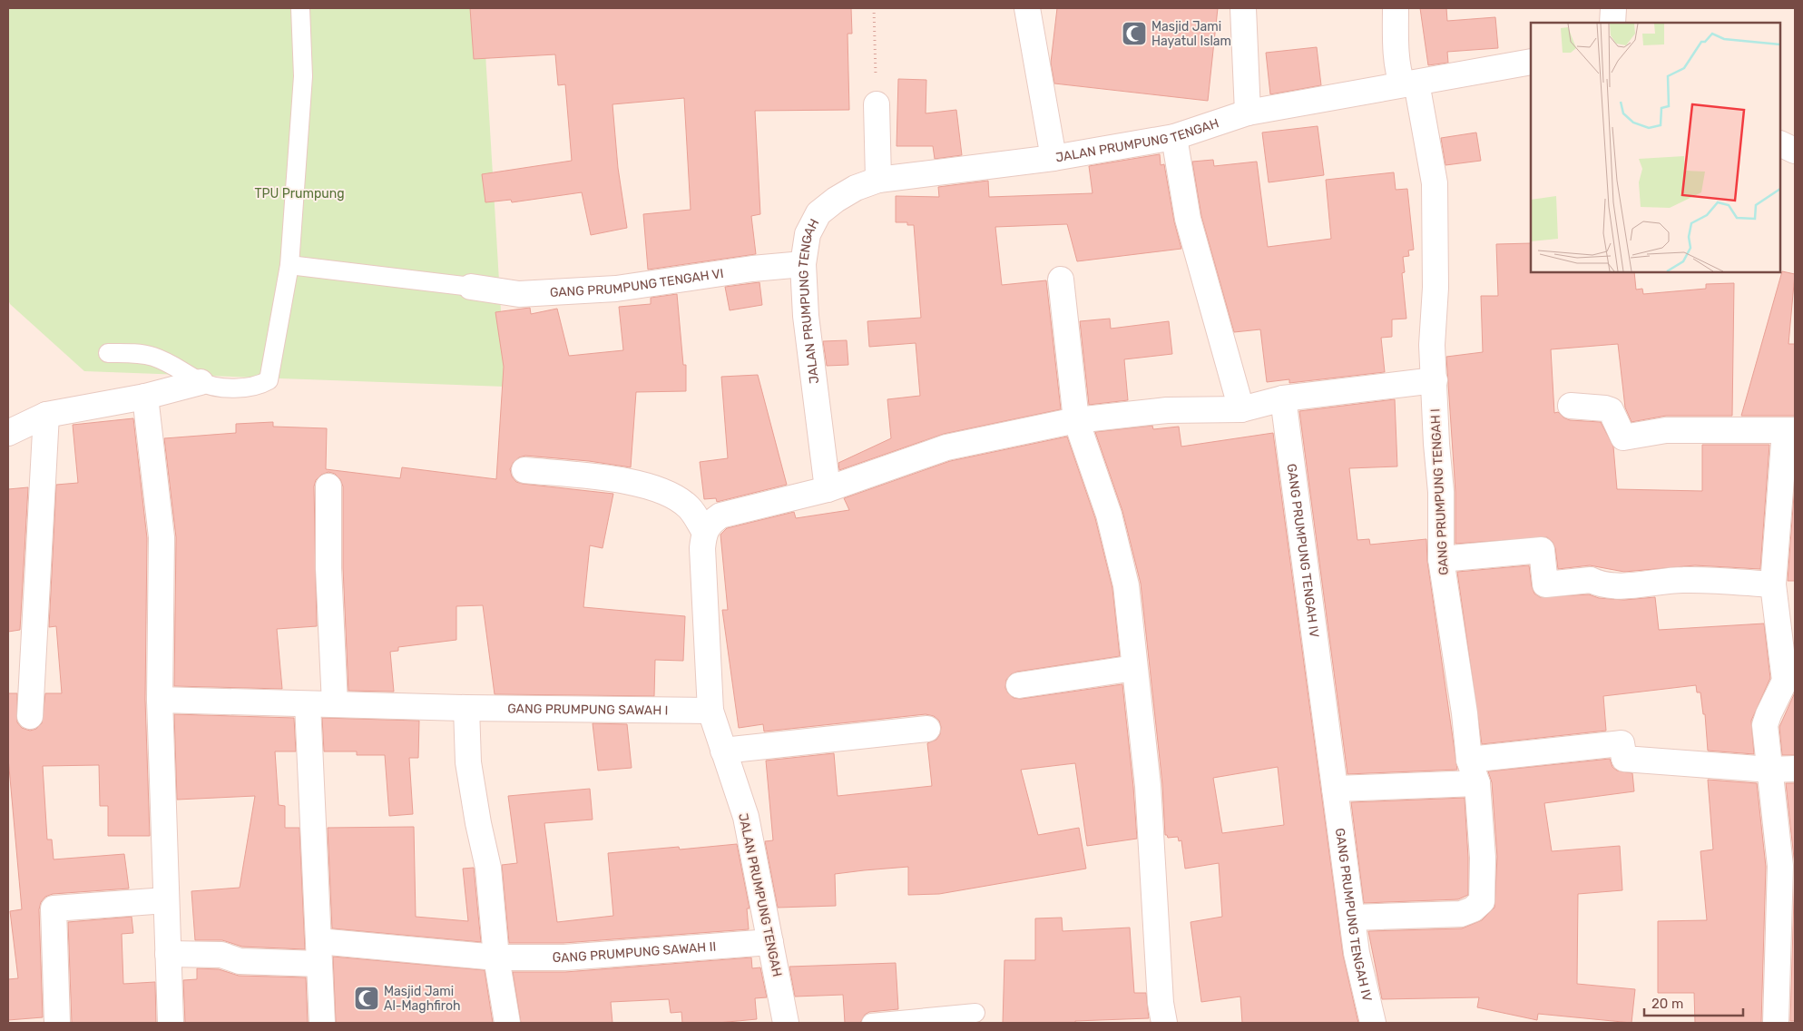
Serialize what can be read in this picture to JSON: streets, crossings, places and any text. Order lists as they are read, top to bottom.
{
  "streets": {
    "street": [
      "JALAN PRUMPUNG TENGAH",
      "GANG PRUMPUNG TENGAH VI",
      "GANG PRUMPUNG TENGAH I",
      "GANG PRUMPUNG TENGAH IV",
      "GANG PRUMPUNG SAWAH I",
      "GANG PRUMPUNG SAWAH II"
    ]
  },
  "crossings": [
    ["JALAN PRUMPUNG TENGAH", "GANG PRUMPUNG TENGAH VI"],
    ["JALAN PRUMPUNG TENGAH", "GANG PRUMPUNG TENGAH I"],
    ["JALAN PRUMPUNG TENGAH", "GANG PRUMPUNG SAWAH I"],
    ["JALAN PRUMPUNG TENGAH", "GANG PRUMPUNG SAWAH II"],
    ["GANG PRUMPUNG TENGAH I", "GANG PRUMPUNG TENGAH IV"]
  ],
  "parks": ["TPU Prumpung"],
  "places": {
    "mosque": ["Masjid Jami Hayatul Islam", "Masjid Jami Al-Maghfiroh"]
  },
  "scale_bar": "20 m"
}
